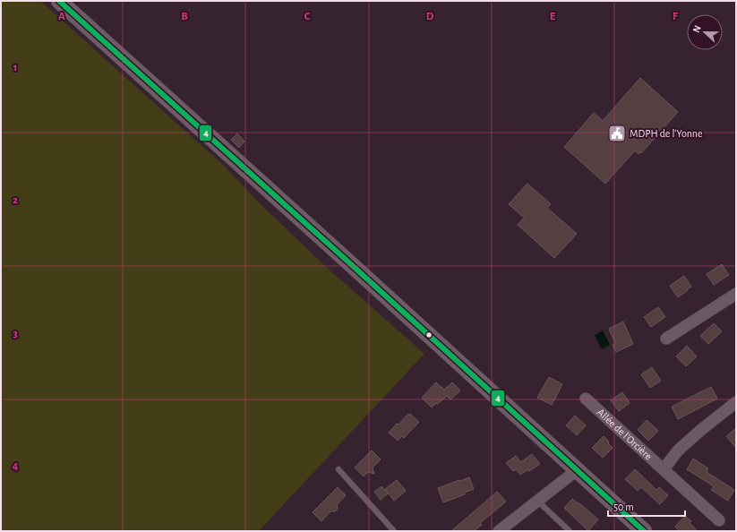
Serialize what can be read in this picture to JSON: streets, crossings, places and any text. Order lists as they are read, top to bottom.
{
  "streets": {
    "street": ["Allée de l'Orcière"]
  },
  "places": {
    "public building": ["MDPH de l'Yonne"]
  },
  "lines": ["transit line 4"],
  "scale_bar": "50 m",
  "north": "left",
  "grid": {
    "columns": [
      "A",
      "B",
      "C",
      "D",
      "E",
      "F"
    ],
    "rows": [
      "1",
      "2",
      "3",
      "4"
    ]
  }
}
